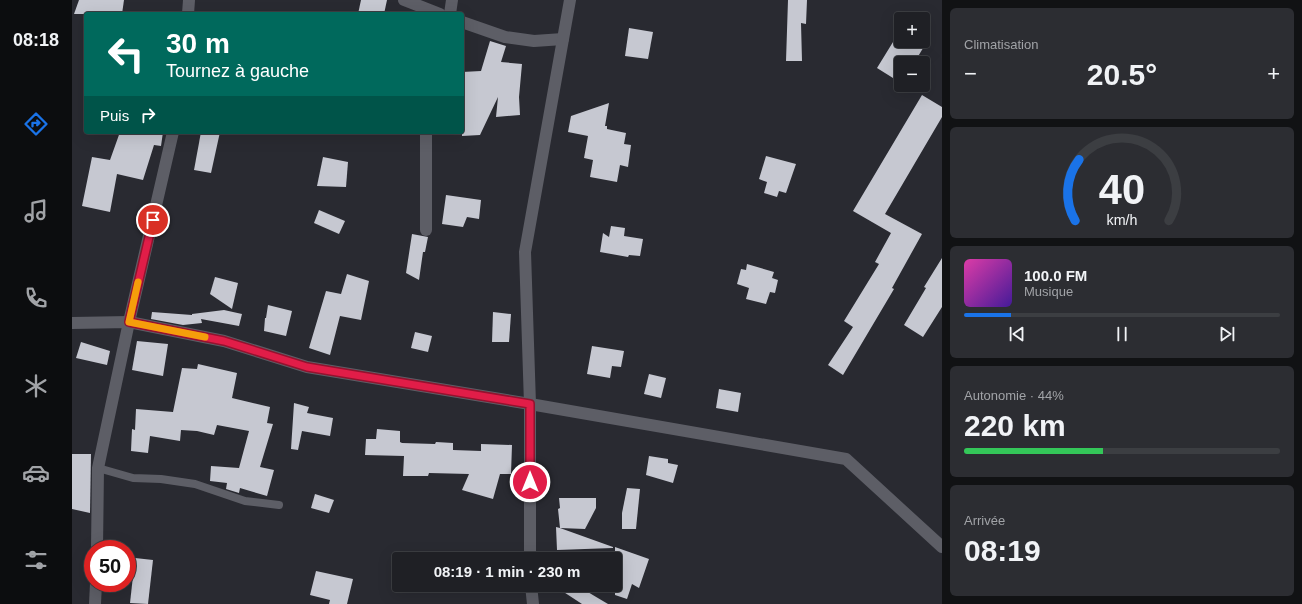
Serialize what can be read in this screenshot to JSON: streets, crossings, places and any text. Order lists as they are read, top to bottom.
{
  "page": {
    "tabs": "08:18",
    "tile": [
      "Climatisation",
      ["Autonomie · 44%", "220 km"],
      ["Arrivée", "08:19"]
    ],
    "map_buttons": ["+", "−"],
    "turn": ["30 m", "Tournez à gauche"],
    "heat": ["−", "20.5°", "+"],
    "then": "Puis",
    "song": ["100.0 FM", "Musique"],
    "limit": "50",
    "trip": "08:19 · 1 min · 230 m",
    "gauge": ["40", "km/h"]
  }
}
